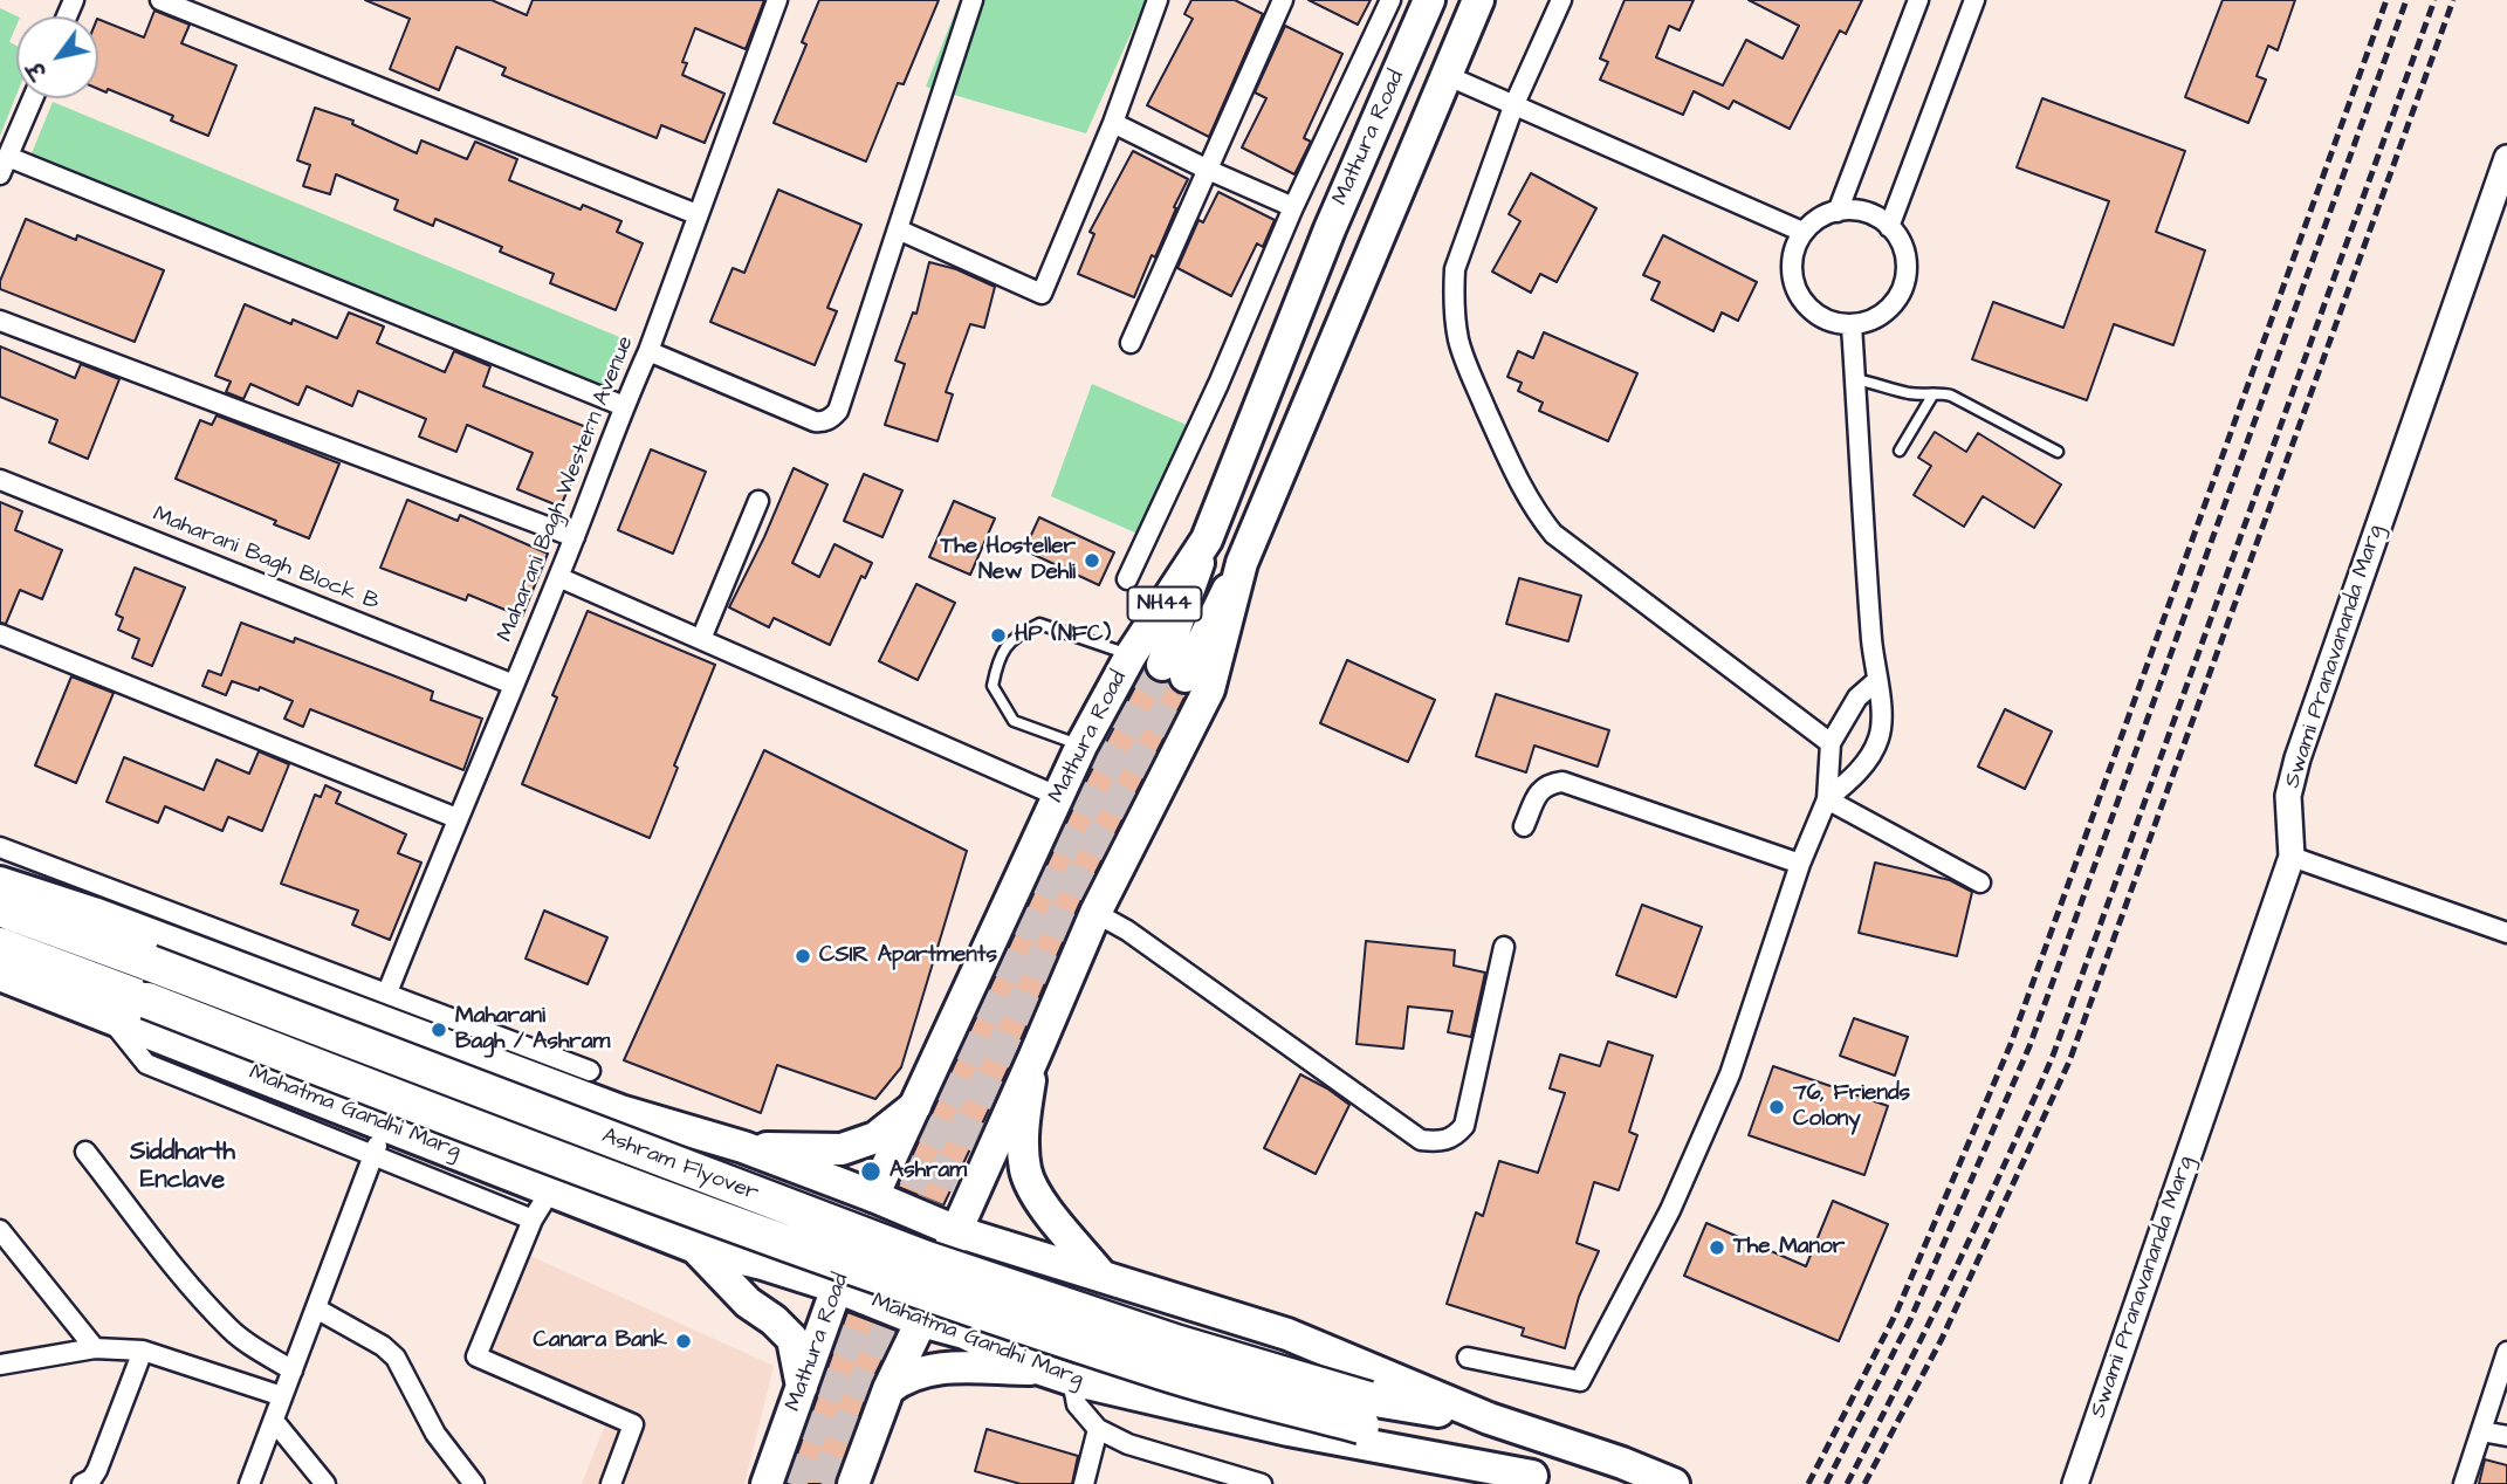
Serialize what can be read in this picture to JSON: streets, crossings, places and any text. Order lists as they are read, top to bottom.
{
  "streets": {
    "highway": ["Ashram Flyover"],
    "main road": ["Mathura Road", "NH44", "Mahatma Gandhi Marg"],
    "street": ["Maharani Bagh Western Avenue", "Maharani Bagh Block B", "Swami Pranavananda Marg"]
  },
  "crossings": [
    ["Mathura Road", "Mahatma Gandhi Marg"],
    ["Maharani Bagh Western Avenue", "Maharani Bagh Block B"],
    ["Mahatma Gandhi Marg", "Ashram Flyover"]
  ],
  "districts": ["Siddharth Enclave"],
  "places": [
    "The Hosteller New Dehli",
    "HP (NFC)",
    "CSIR Apartments",
    "Maharani Bagh / Ashram",
    "76, Friends Colony",
    "Ashram",
    "The Manor",
    "Canara Bank"
  ],
  "north": "bottom left"
}
